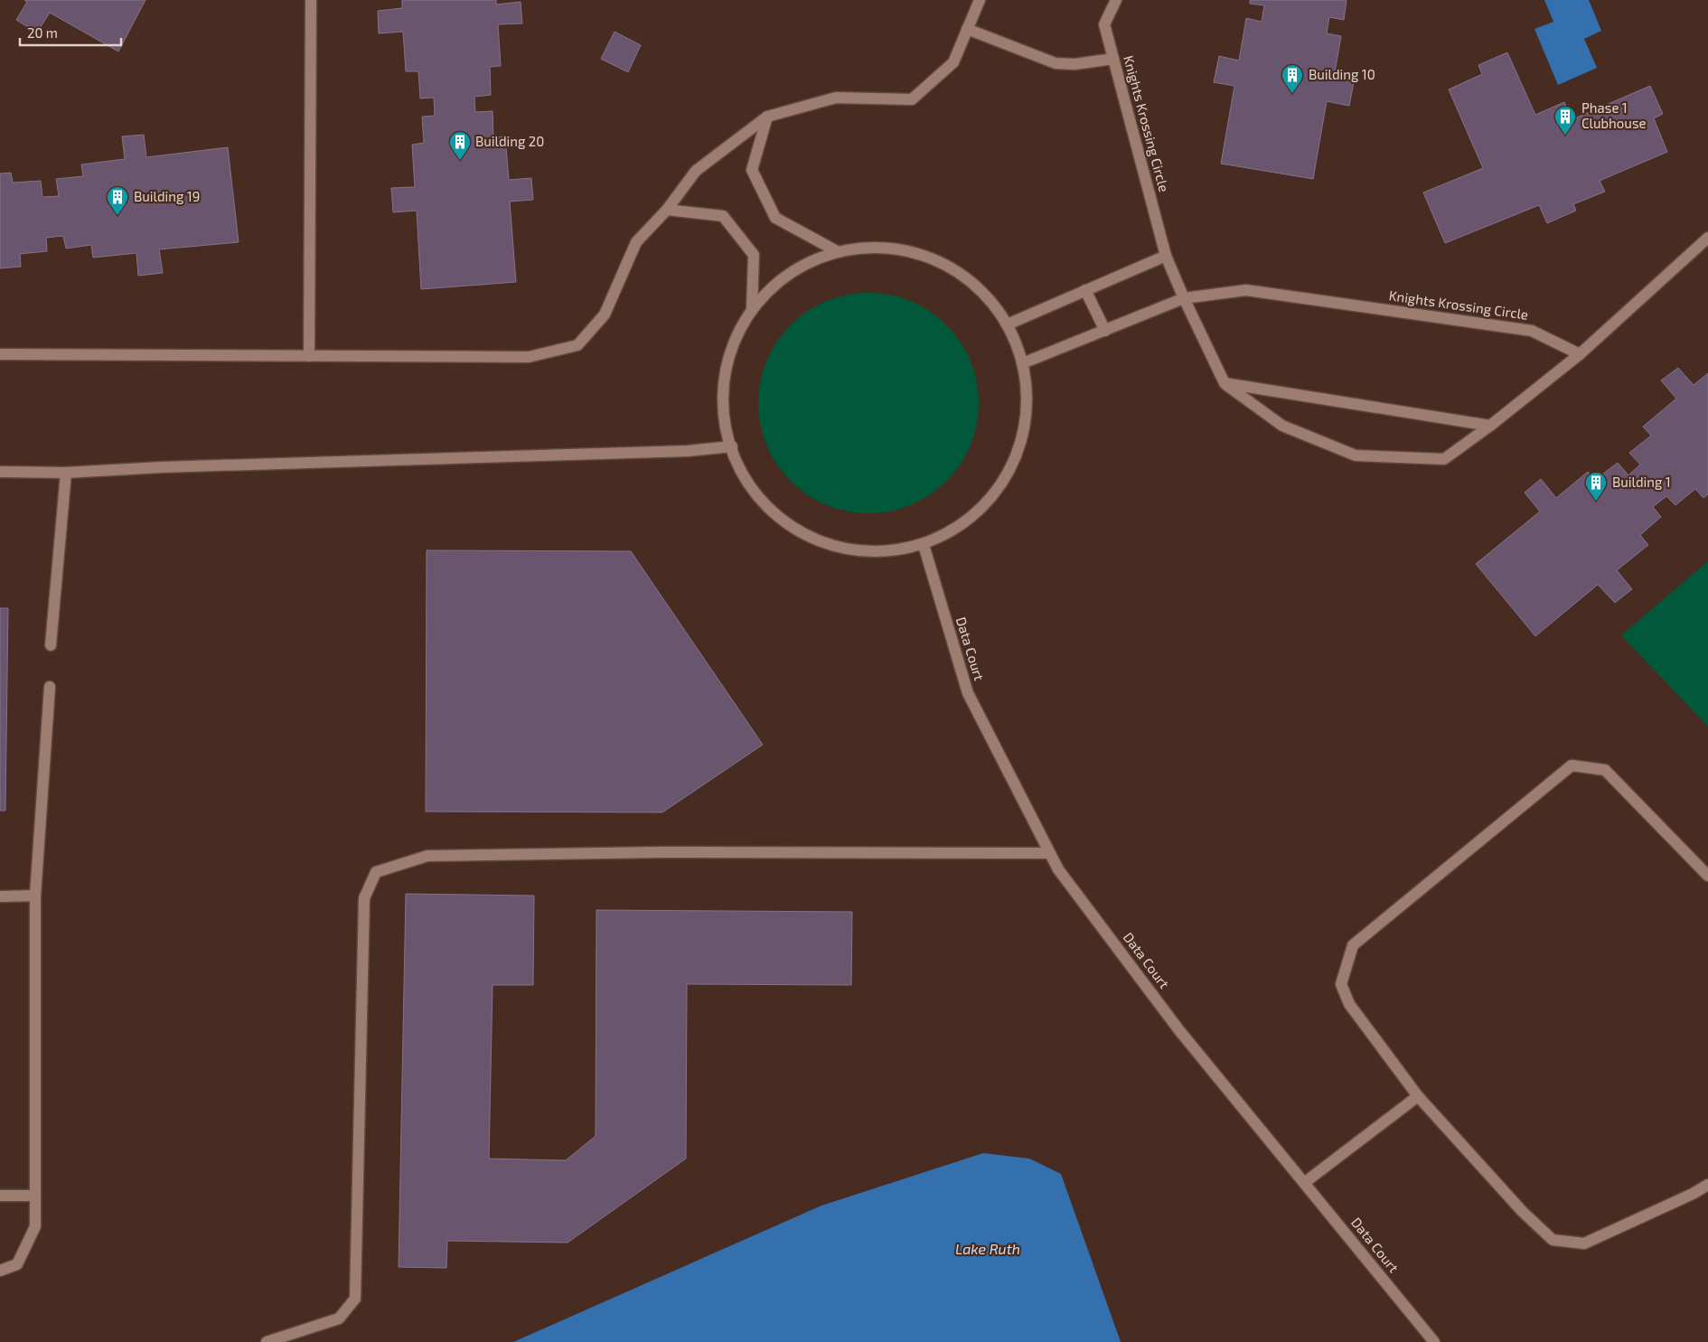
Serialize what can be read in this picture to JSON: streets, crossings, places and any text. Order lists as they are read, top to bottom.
{
  "streets": {
    "street": ["Knights Krossing Circle", "Data Court"]
  },
  "water": ["Lake Ruth"],
  "places": {
    "building": [
      "Building 10",
      "Phase 1 Clubhouse",
      "Building 20",
      "Building 19",
      "Building 1"
    ]
  },
  "scale_bar": "20 m"
}
